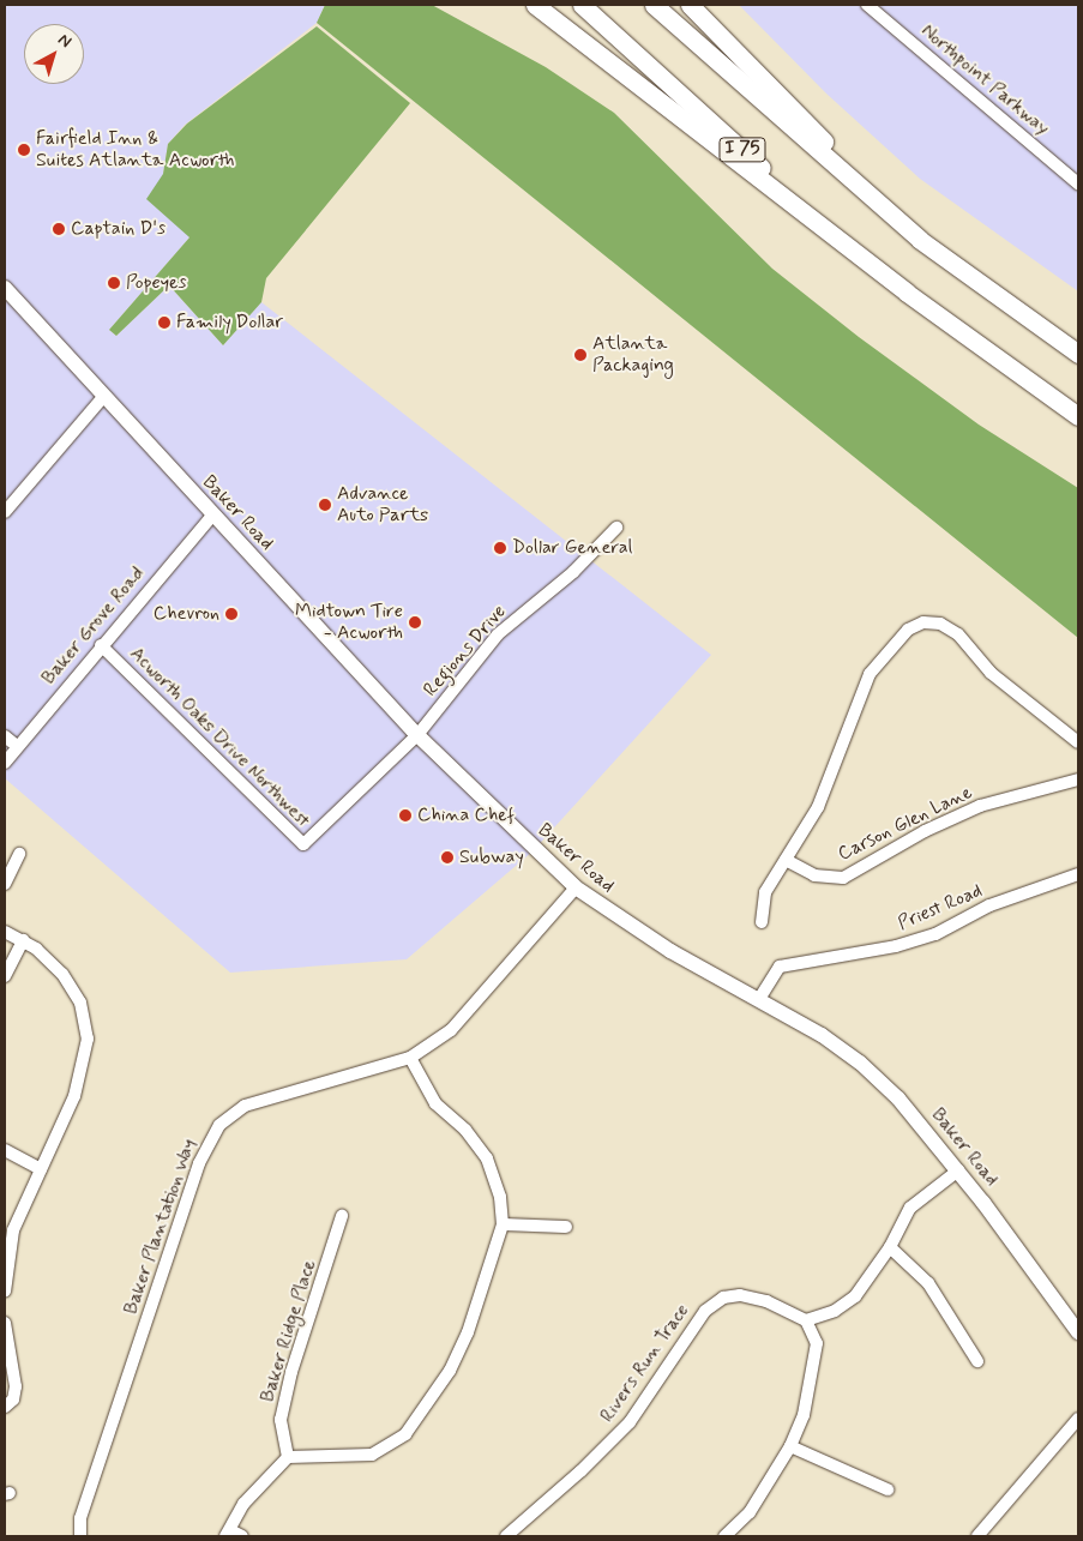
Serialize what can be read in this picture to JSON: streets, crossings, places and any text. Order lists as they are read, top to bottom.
{
  "streets": {
    "highway": ["I 75"],
    "main road": ["Baker Road"],
    "street": [
      "Northpoint Parkway",
      "Baker Grove Road",
      "Regions Drive",
      "Acworth Oaks Drive Northwest",
      "Carson Glen Lane",
      "Priest Road",
      "Baker Plantation Way",
      "Baker Ridge Place",
      "Rivers Run Trace"
    ]
  },
  "crossings": [
    ["Baker Road", "Baker Grove Road"],
    ["Baker Road", "Regions Drive"],
    ["Baker Road", "Acworth Oaks Drive Northwest"],
    ["Baker Road", "Priest Road"],
    ["Baker Road", "Baker Plantation Way"],
    ["Baker Grove Road", "Acworth Oaks Drive Northwest"],
    ["Regions Drive", "Acworth Oaks Drive Northwest"]
  ],
  "places": [
    "Fairfield Inn & Suites Atlanta Acworth",
    "Captain D's",
    "Popeyes",
    "Family Dollar",
    "Atlanta Packaging",
    "Advance Auto Parts",
    "Dollar General",
    "Chevron",
    "Midtown Tire - Acworth",
    "China Chef",
    "Subway"
  ],
  "north": "top right"
}
